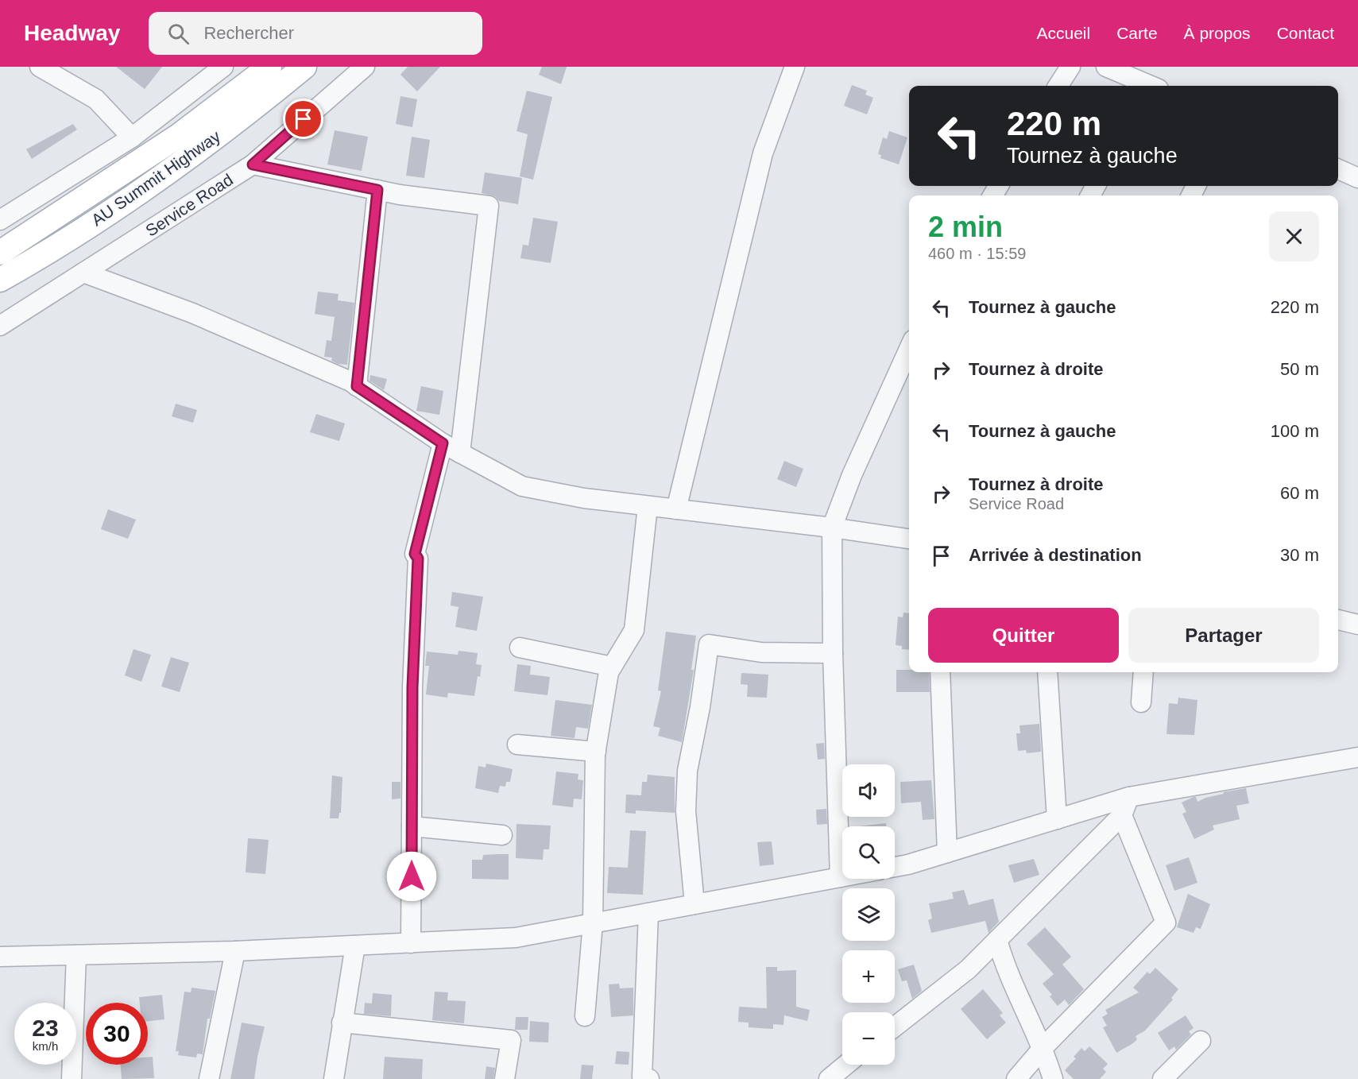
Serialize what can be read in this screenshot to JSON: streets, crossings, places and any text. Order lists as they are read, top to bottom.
{
  "streets": {
    "main road": ["AU Summit Highway"],
    "street": ["Service Road"]
  },
  "page": {
    "header": "Headway",
    "search": "Rechercher",
    "nav": [
      "Accueil",
      "Carte",
      "À propos",
      "Contact"
    ],
    "turn": ["220 m", "Tournez à gauche"],
    "heading": ["2 min", "460 m · 15:59"],
    "list": [
      {
        "name": "Tournez à gauche",
        "value": "220 m"
      },
      {
        "name": "Tournez à droite",
        "value": "50 m"
      },
      {
        "name": "Tournez à gauche",
        "value": "100 m"
      },
      {
        "name": "Tournez à droite",
        "note": "Service Road",
        "value": "60 m"
      },
      {
        "name": "Arrivée à destination",
        "value": "30 m"
      }
    ],
    "buttons": ["Quitter", "Partager"],
    "map_buttons": ["+", "−"],
    "speed": "23 km/h",
    "limit": "30"
  }
}
